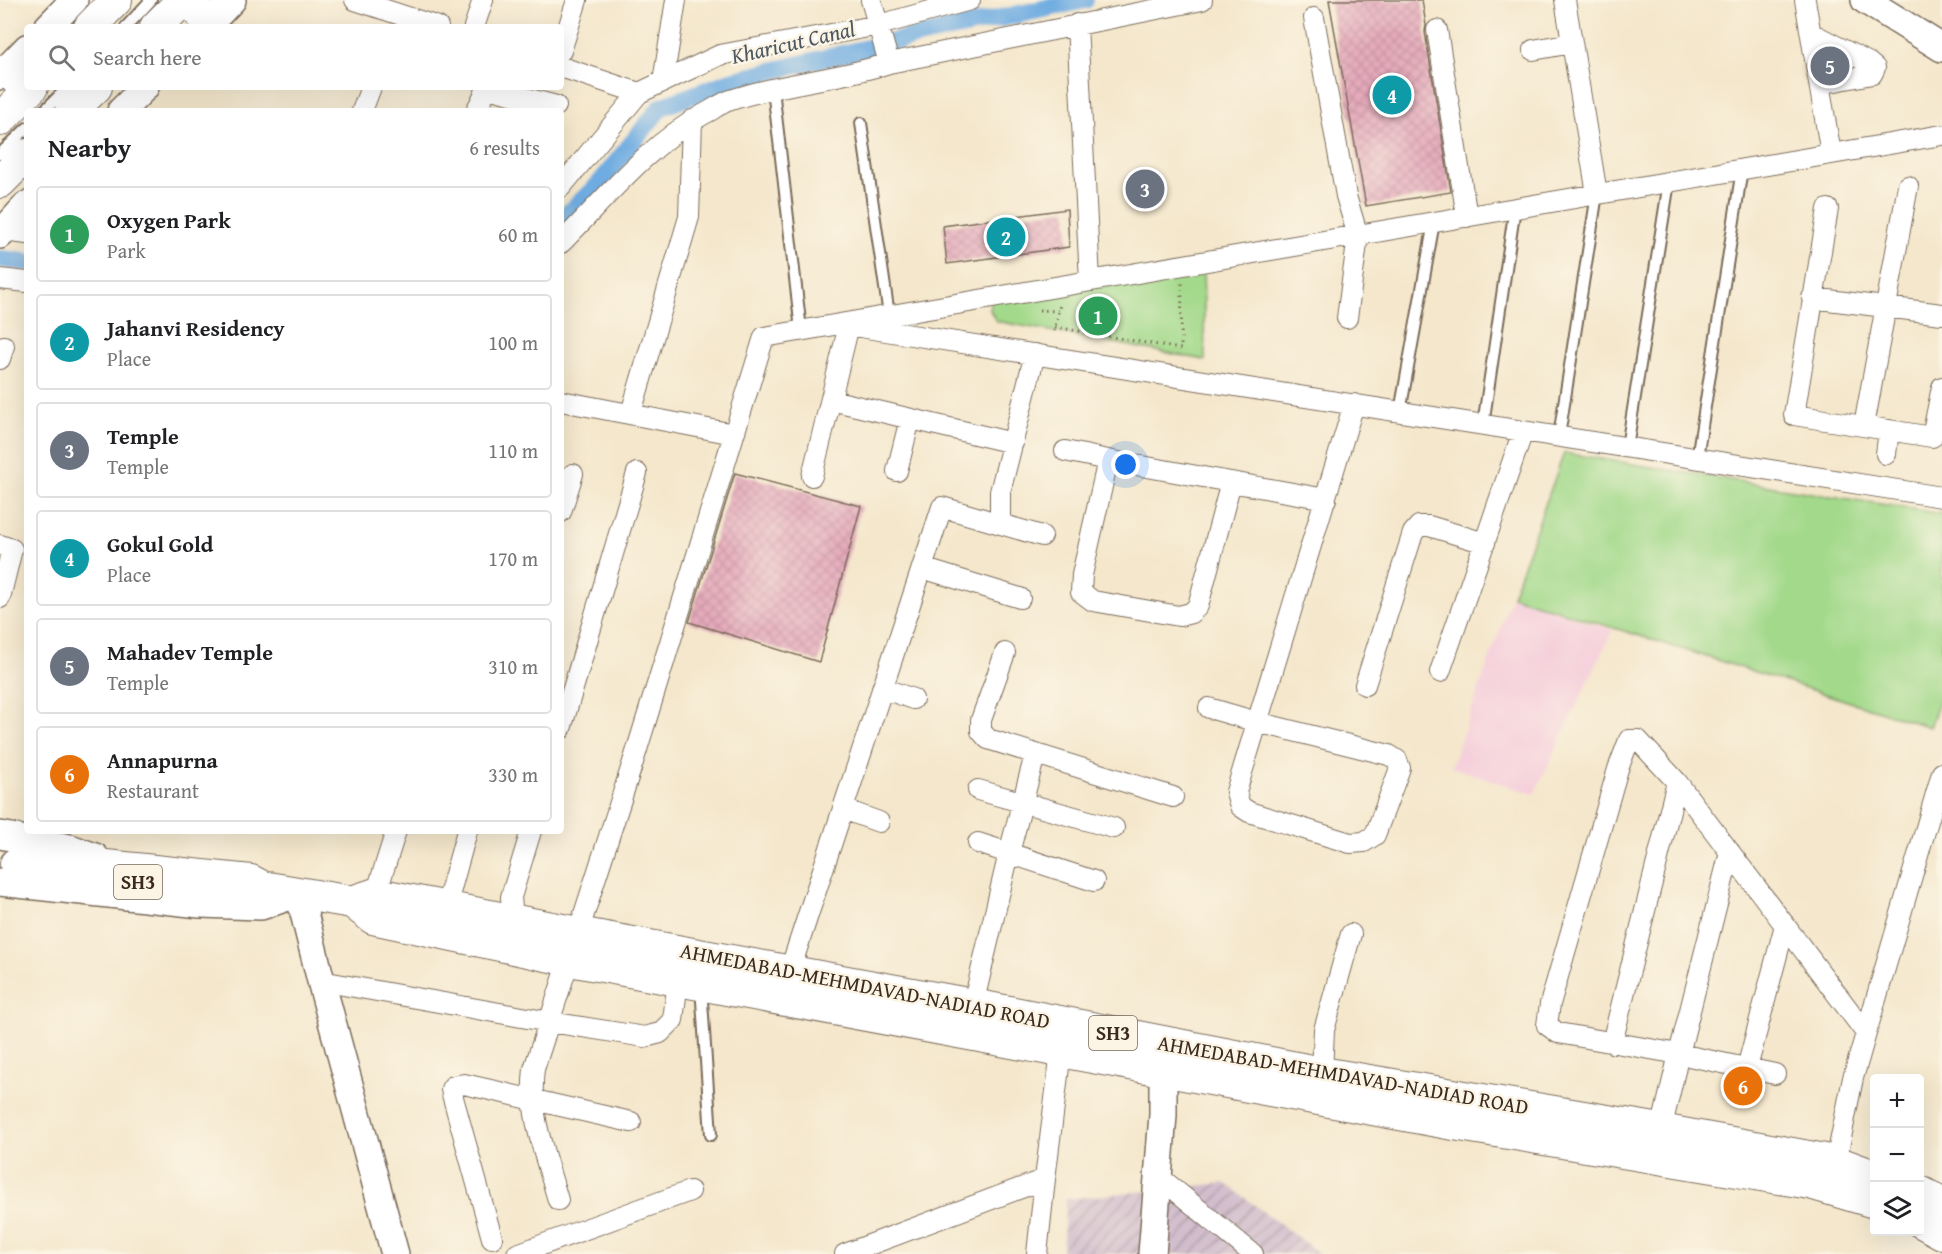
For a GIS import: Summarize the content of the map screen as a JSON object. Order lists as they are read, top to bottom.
{
  "streets": {
    "main road": ["SH3", "AHMEDABAD-MEHMDAVAD-NADIAD ROAD"]
  },
  "crossings": [
    ["SH3", "AHMEDABAD-MEHMDAVAD-NADIAD ROAD"]
  ],
  "water": ["Kharicut Canal"],
  "page": {
    "search": "Search here",
    "pins": [
      "5",
      "4",
      "3",
      "2",
      "1",
      "6"
    ],
    "heading": ["Nearby", "6 results"],
    "list": [
      {
        "mark": "1",
        "name": "Oxygen Park",
        "note": "Park",
        "value": "60 m"
      },
      {
        "mark": "2",
        "name": "Jahanvi Residency",
        "note": "Place",
        "value": "100 m"
      },
      {
        "mark": "3",
        "name": "Temple",
        "note": "Temple",
        "value": "110 m"
      },
      {
        "mark": "4",
        "name": "Gokul Gold",
        "note": "Place",
        "value": "170 m"
      },
      {
        "mark": "5",
        "name": "Mahadev Temple",
        "note": "Temple",
        "value": "310 m"
      },
      {
        "mark": "6",
        "name": "Annapurna",
        "note": "Restaurant",
        "value": "330 m"
      }
    ],
    "map_buttons": ["+", "−"]
  }
}
